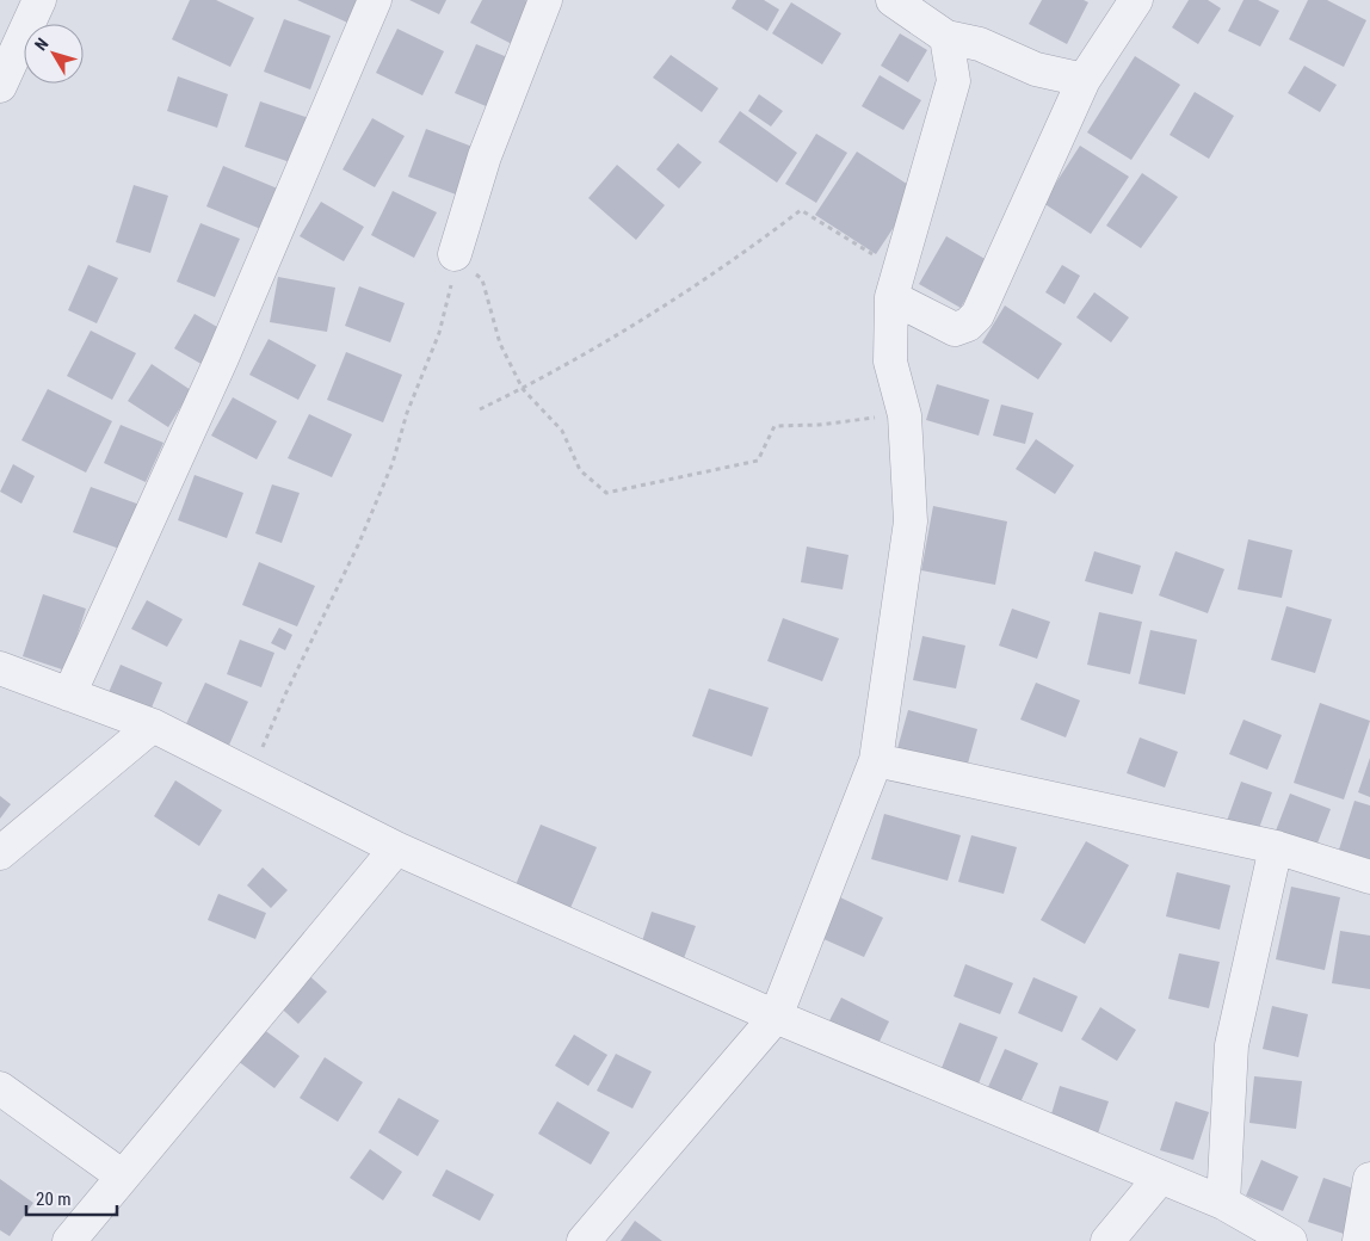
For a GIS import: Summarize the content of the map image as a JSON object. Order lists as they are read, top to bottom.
{
  "scale_bar": "20 m",
  "north": "top left"
}
